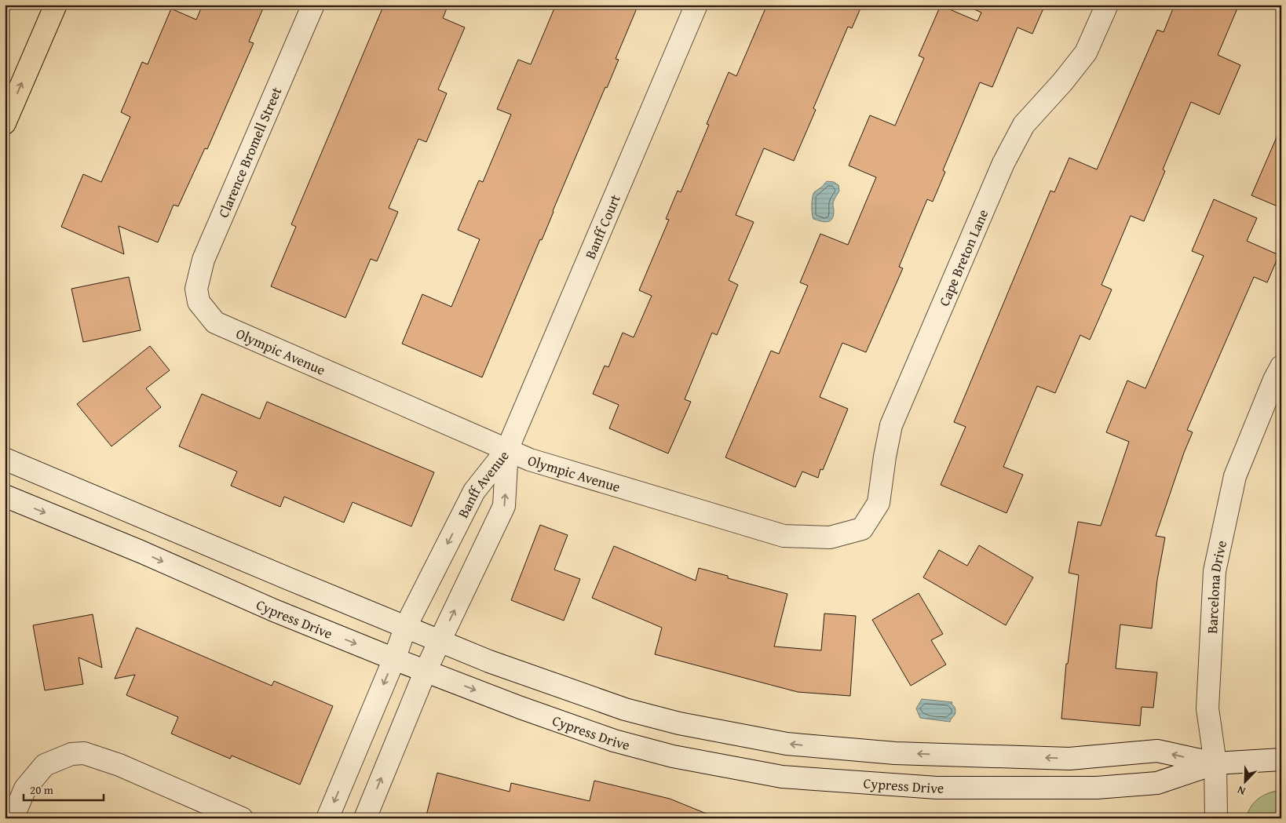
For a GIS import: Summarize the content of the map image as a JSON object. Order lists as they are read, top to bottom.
{
  "streets": {
    "street": [
      "Clarence Bromell Street",
      "Banff Court",
      "Cape Breton Lane",
      "Olympic Avenue",
      "Banff Avenue",
      "Barcelona Drive",
      "Cypress Drive"
    ]
  },
  "crossings": [
    ["Clarence Bromell Street", "Olympic Avenue"],
    ["Banff Court", "Olympic Avenue"],
    ["Banff Court", "Banff Avenue"],
    ["Cape Breton Lane", "Olympic Avenue"],
    ["Olympic Avenue", "Banff Avenue"],
    ["Banff Avenue", "Cypress Drive"],
    ["Barcelona Drive", "Cypress Drive"]
  ],
  "scale_bar": "20 m",
  "north": "bottom left"
}
